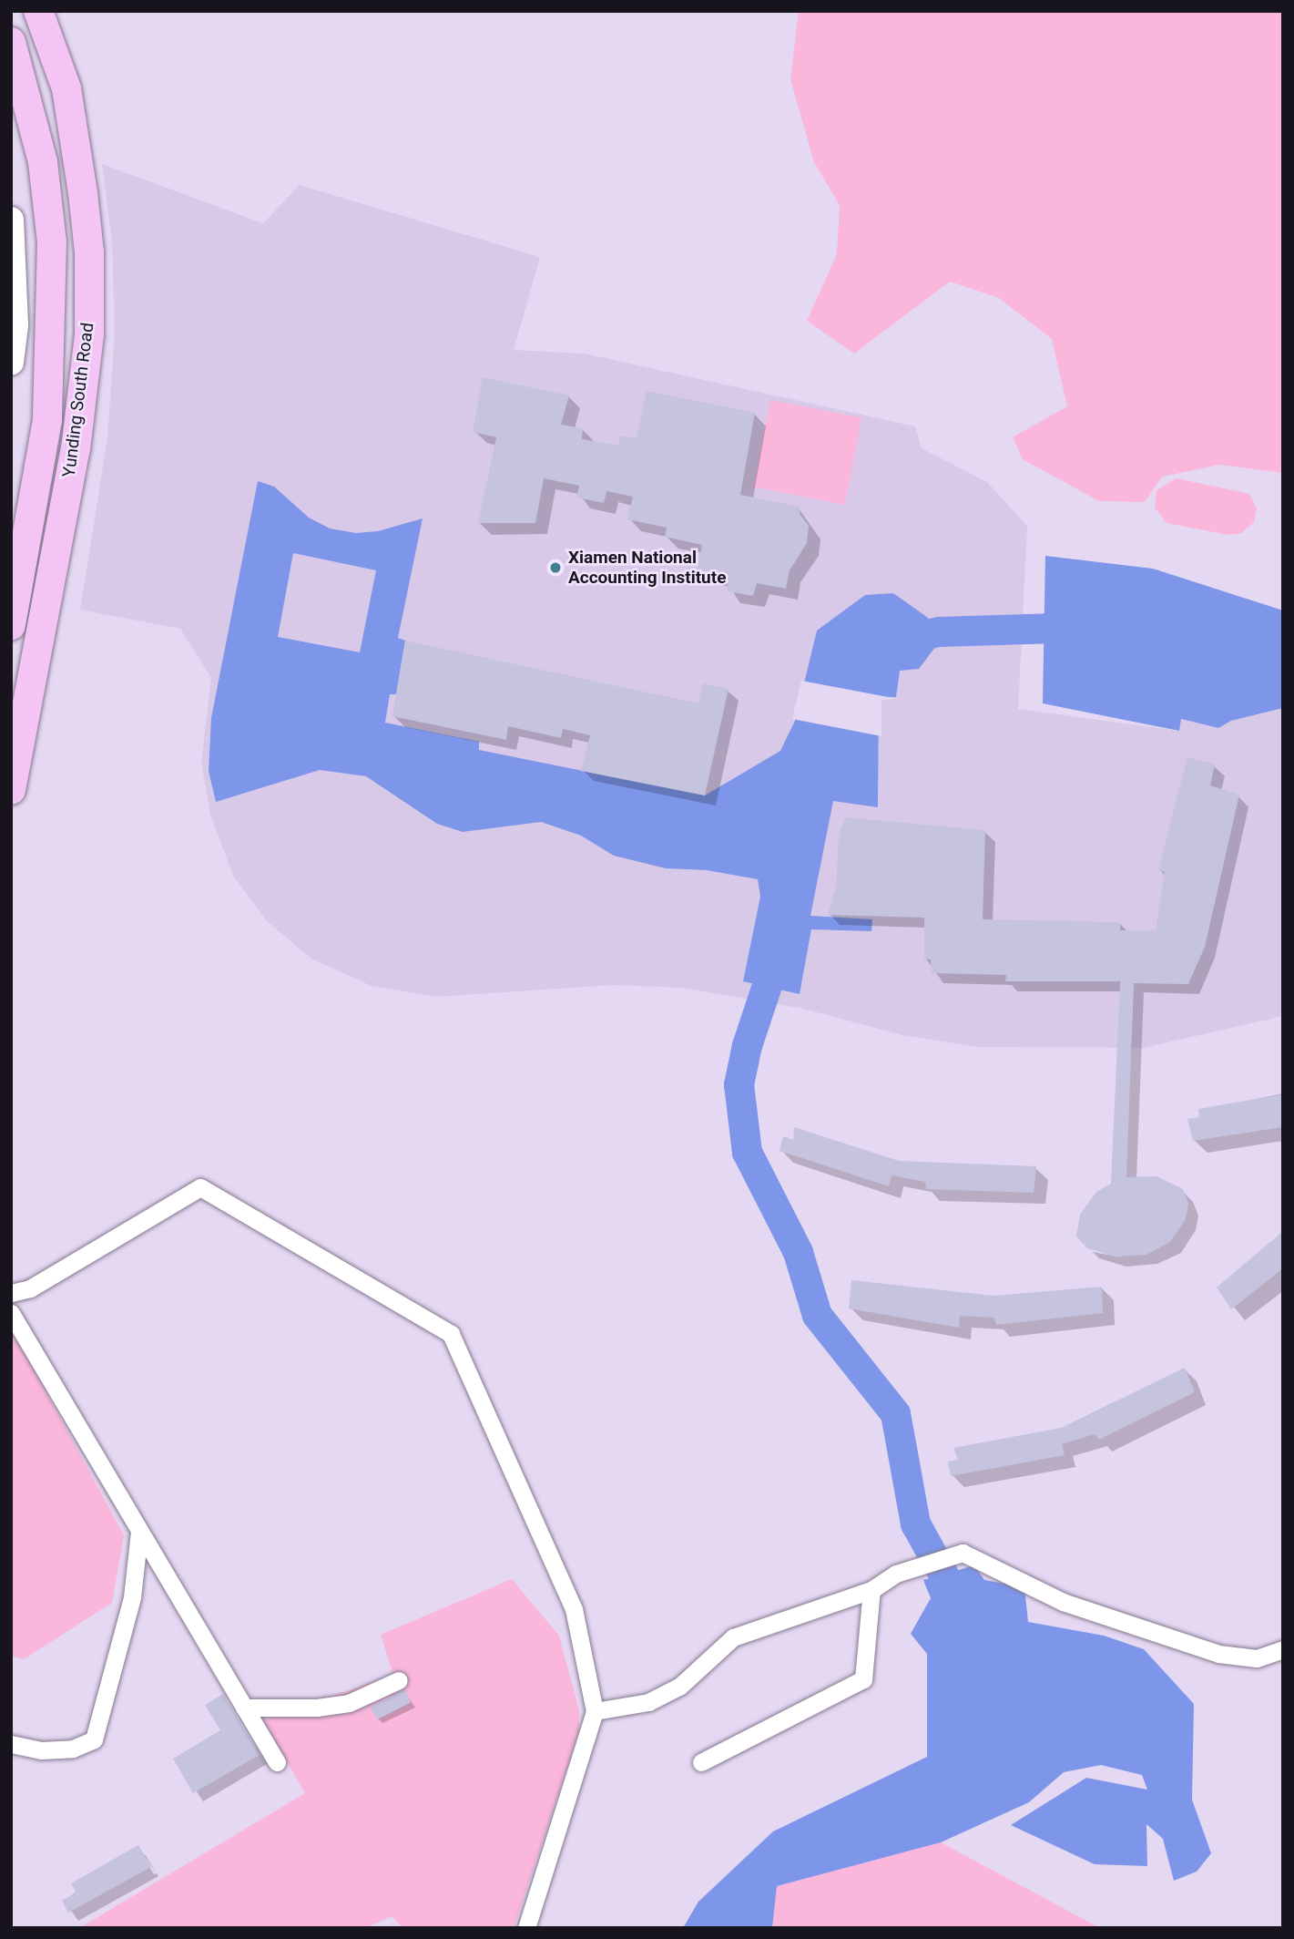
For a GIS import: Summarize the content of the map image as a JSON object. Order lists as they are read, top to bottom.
{
  "streets": {
    "main road": ["Yunding South Road"]
  },
  "places": ["Xiamen National Accounting Institute"]
}
